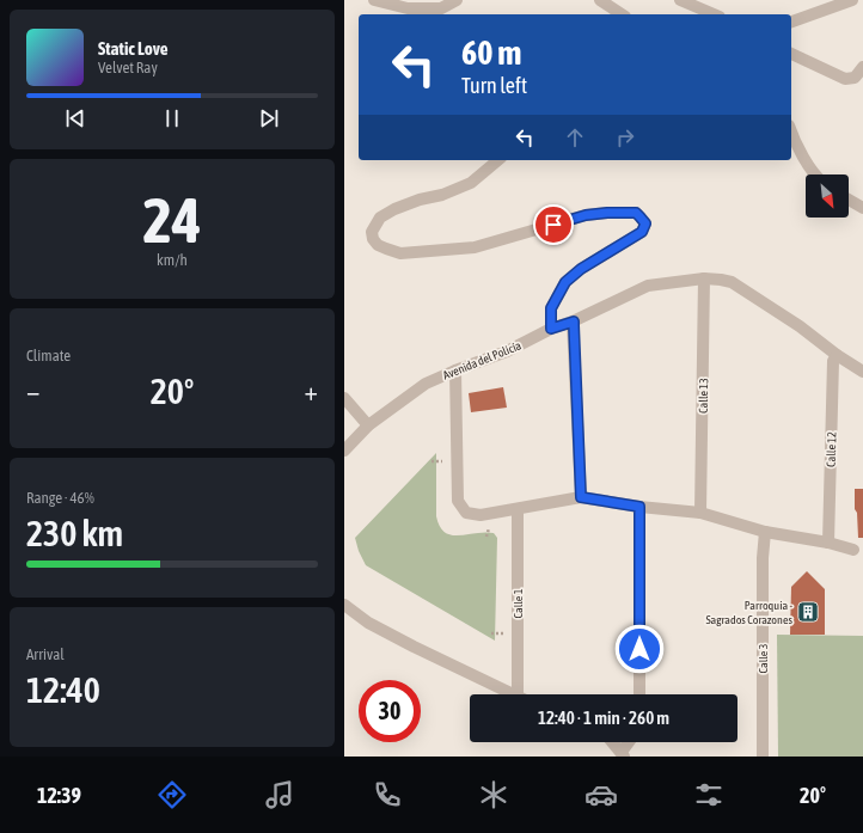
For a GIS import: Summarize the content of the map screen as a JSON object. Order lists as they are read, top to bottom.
{
  "streets": {
    "street": [
      "Avenida del Policía",
      "Calle 13",
      "Calle 12",
      "Calle 1",
      "Calle 3"
    ]
  },
  "crossings": [
    ["Avenida del Policía", "Calle 13"],
    ["Avenida del Policía", "Calle 12"]
  ],
  "places": {
    "building": ["Parroquia - Sagrados Corazones"]
  },
  "north": "bottom right",
  "page": {
    "turn": ["60 m", "Turn left"],
    "song": ["Static Love", "Velvet Ray"],
    "tile": [
      ["24", "km/h"],
      "Climate",
      ["Range · 46%", "230 km"],
      ["Arrival", "12:40"]
    ],
    "heat": ["−", "20°", "+"],
    "limit": "30",
    "trip": "12:40 · 1 min · 260 m",
    "tabs": ["12:39", "20°"]
  }
}
